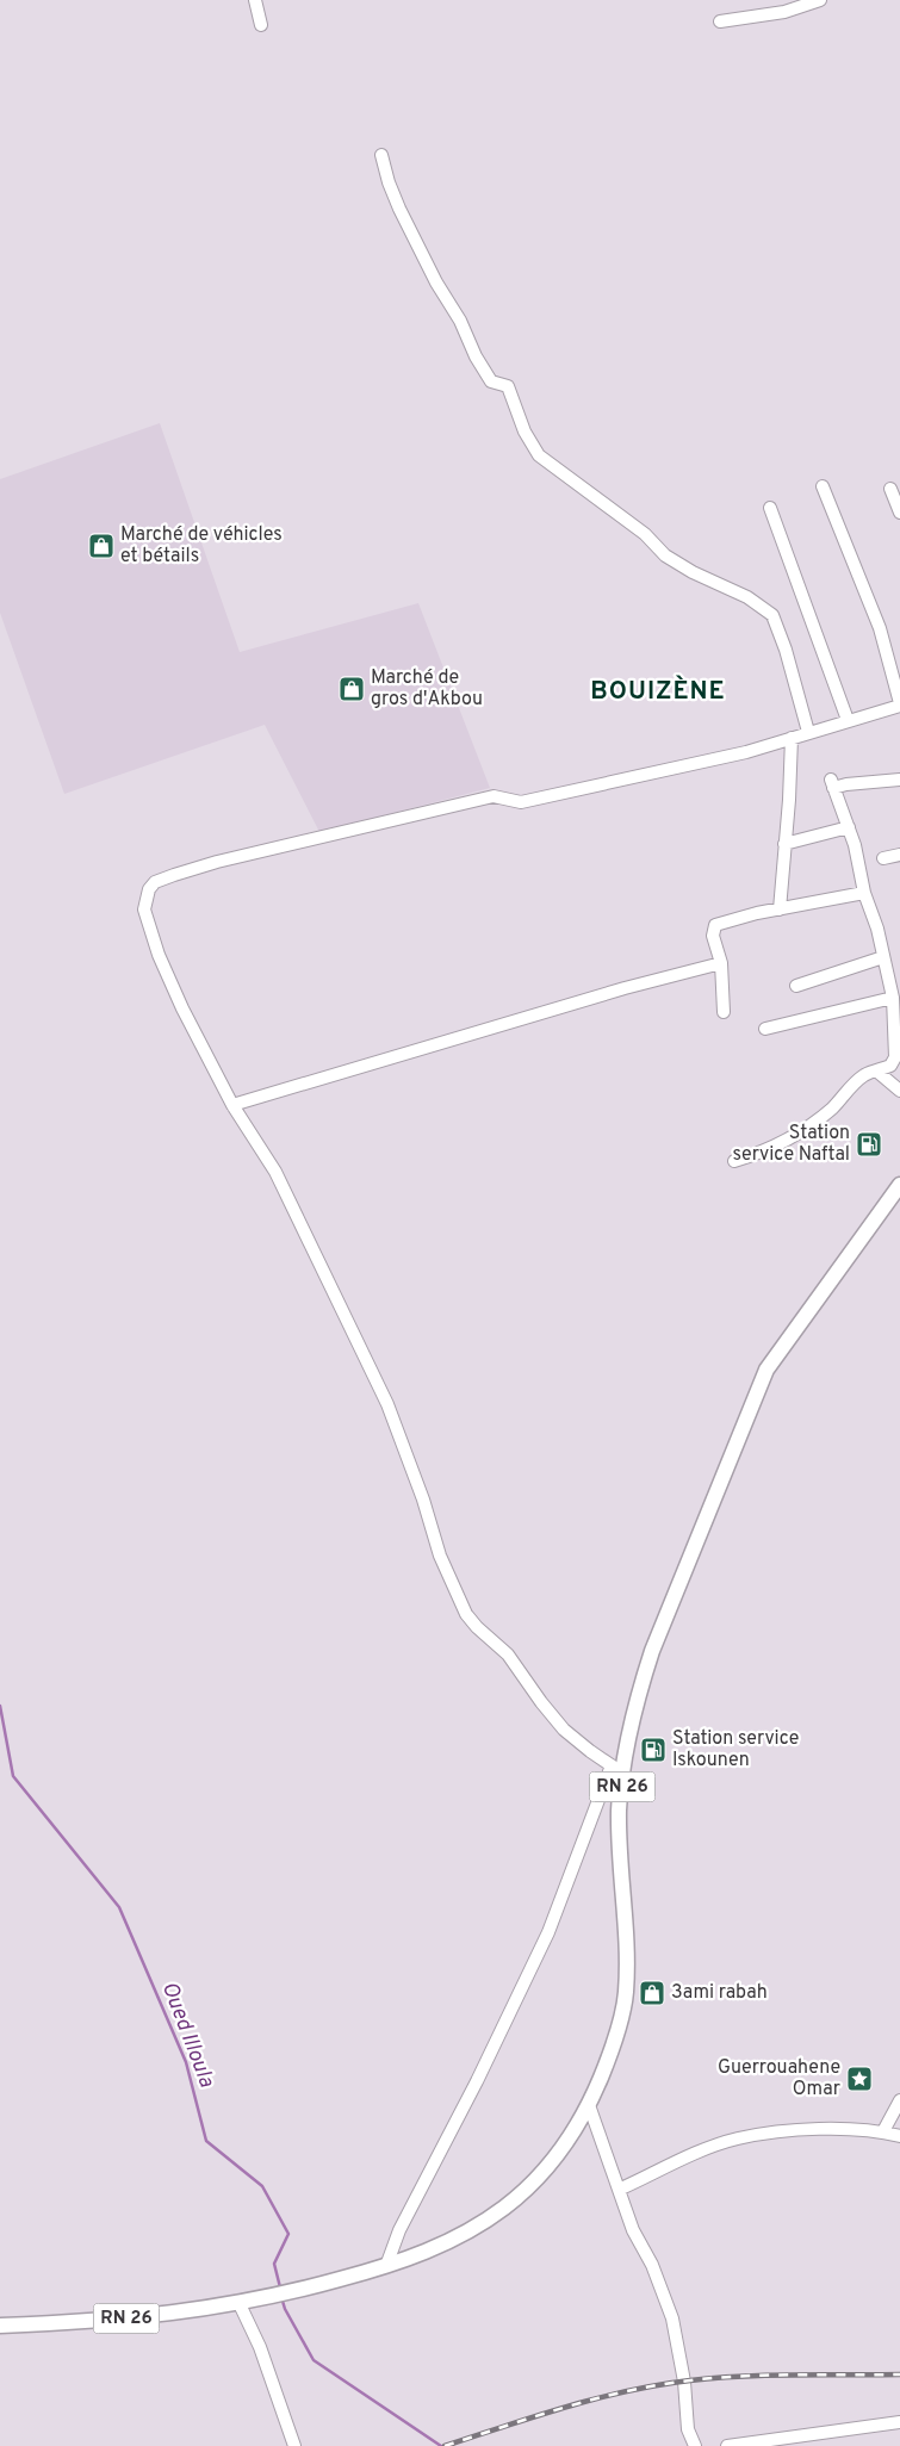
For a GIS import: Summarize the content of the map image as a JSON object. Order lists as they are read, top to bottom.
{
  "streets": {
    "main road": ["RN 26"]
  },
  "districts": ["BOUIZÈNE"],
  "water": ["Oued Illoula"],
  "places": {
    "shop": ["Marché de véhicles et bétails", "Marché de gros d'Akbou", "3ami rabah"],
    "fuel station": ["Station service Naftal", "Station service Iskounen"],
    "place": ["Guerrouahene Omar"]
  }
}
